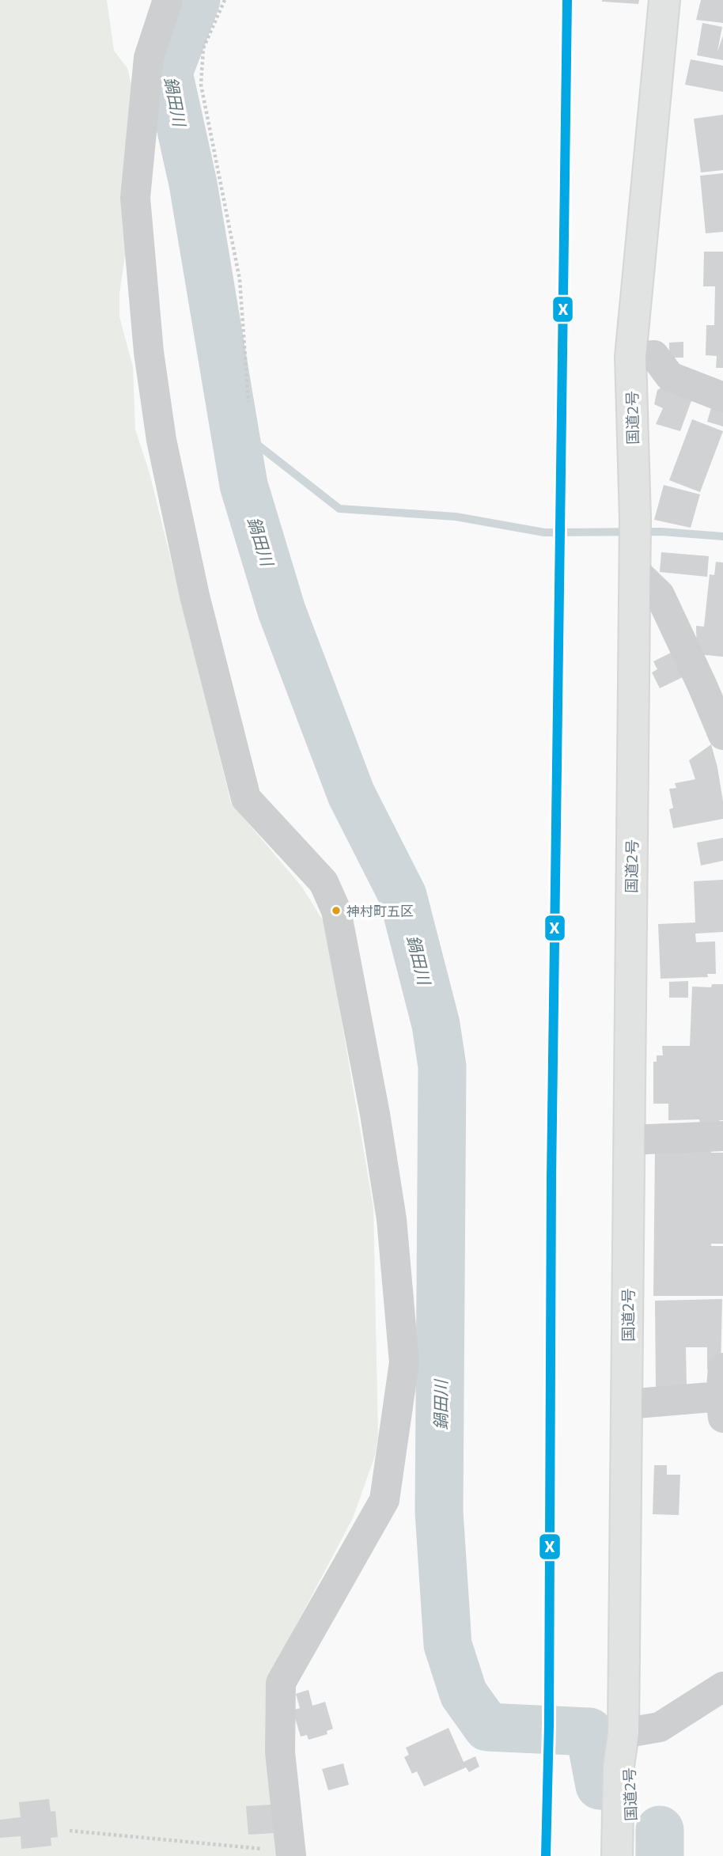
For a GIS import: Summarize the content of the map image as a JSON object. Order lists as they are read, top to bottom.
{
  "streets": {
    "highway": ["国道2号"]
  },
  "water": ["鍋田川"],
  "places": ["神村町五区"],
  "lines": ["transit line X"]
}
